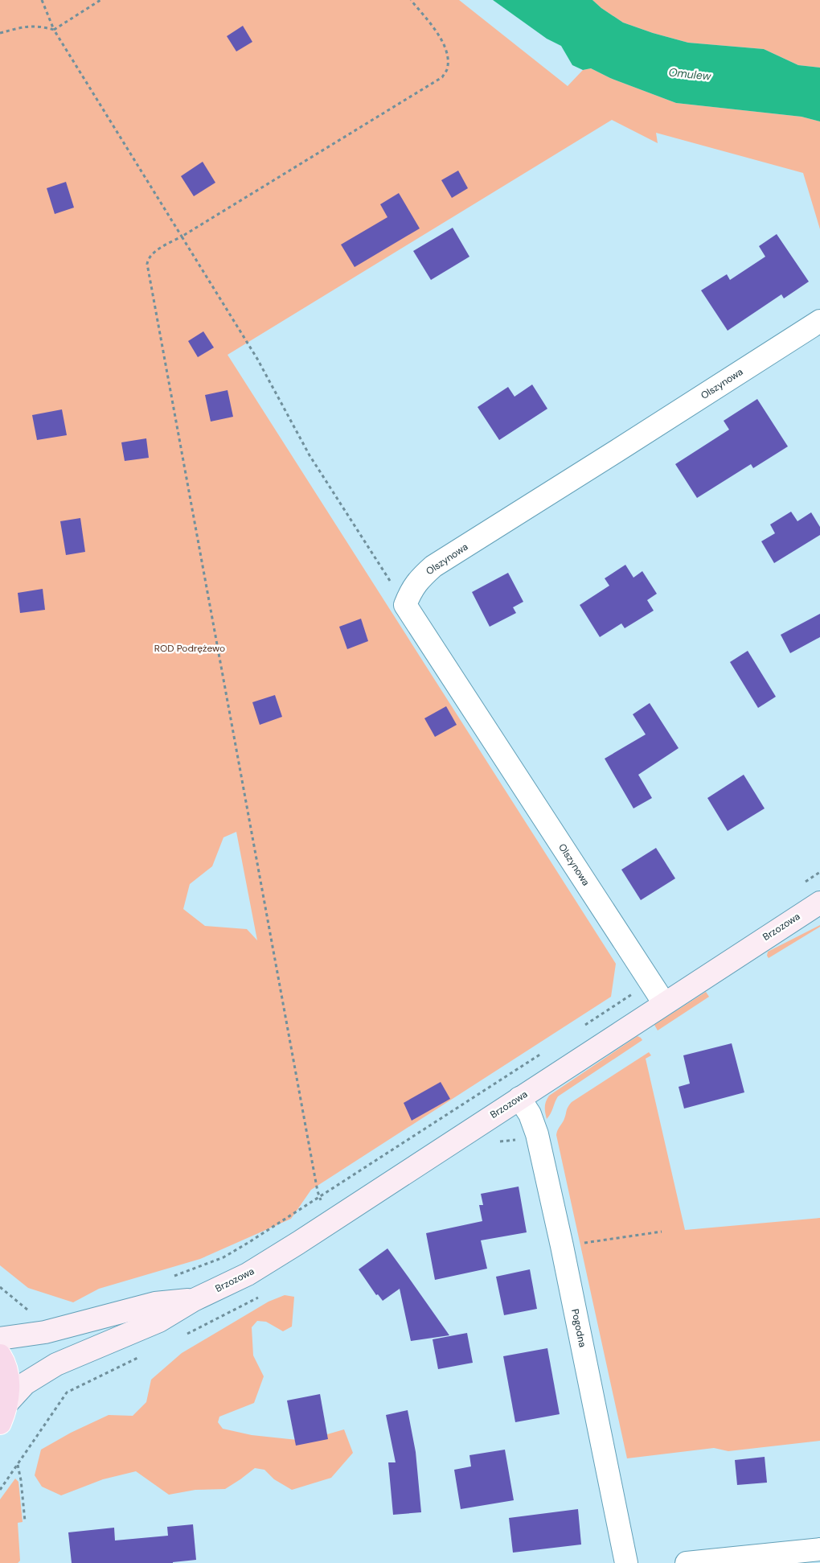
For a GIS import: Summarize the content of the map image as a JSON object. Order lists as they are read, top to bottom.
{
  "streets": {
    "main road": ["Brzozowa"],
    "street": ["Olszynowa", "Pogodna"]
  },
  "crossings": [
    ["Olszynowa", "Brzozowa"],
    ["Brzozowa", "Pogodna"]
  ],
  "water": ["Omulew"],
  "parks": ["ROD Podrężewo"]
}
